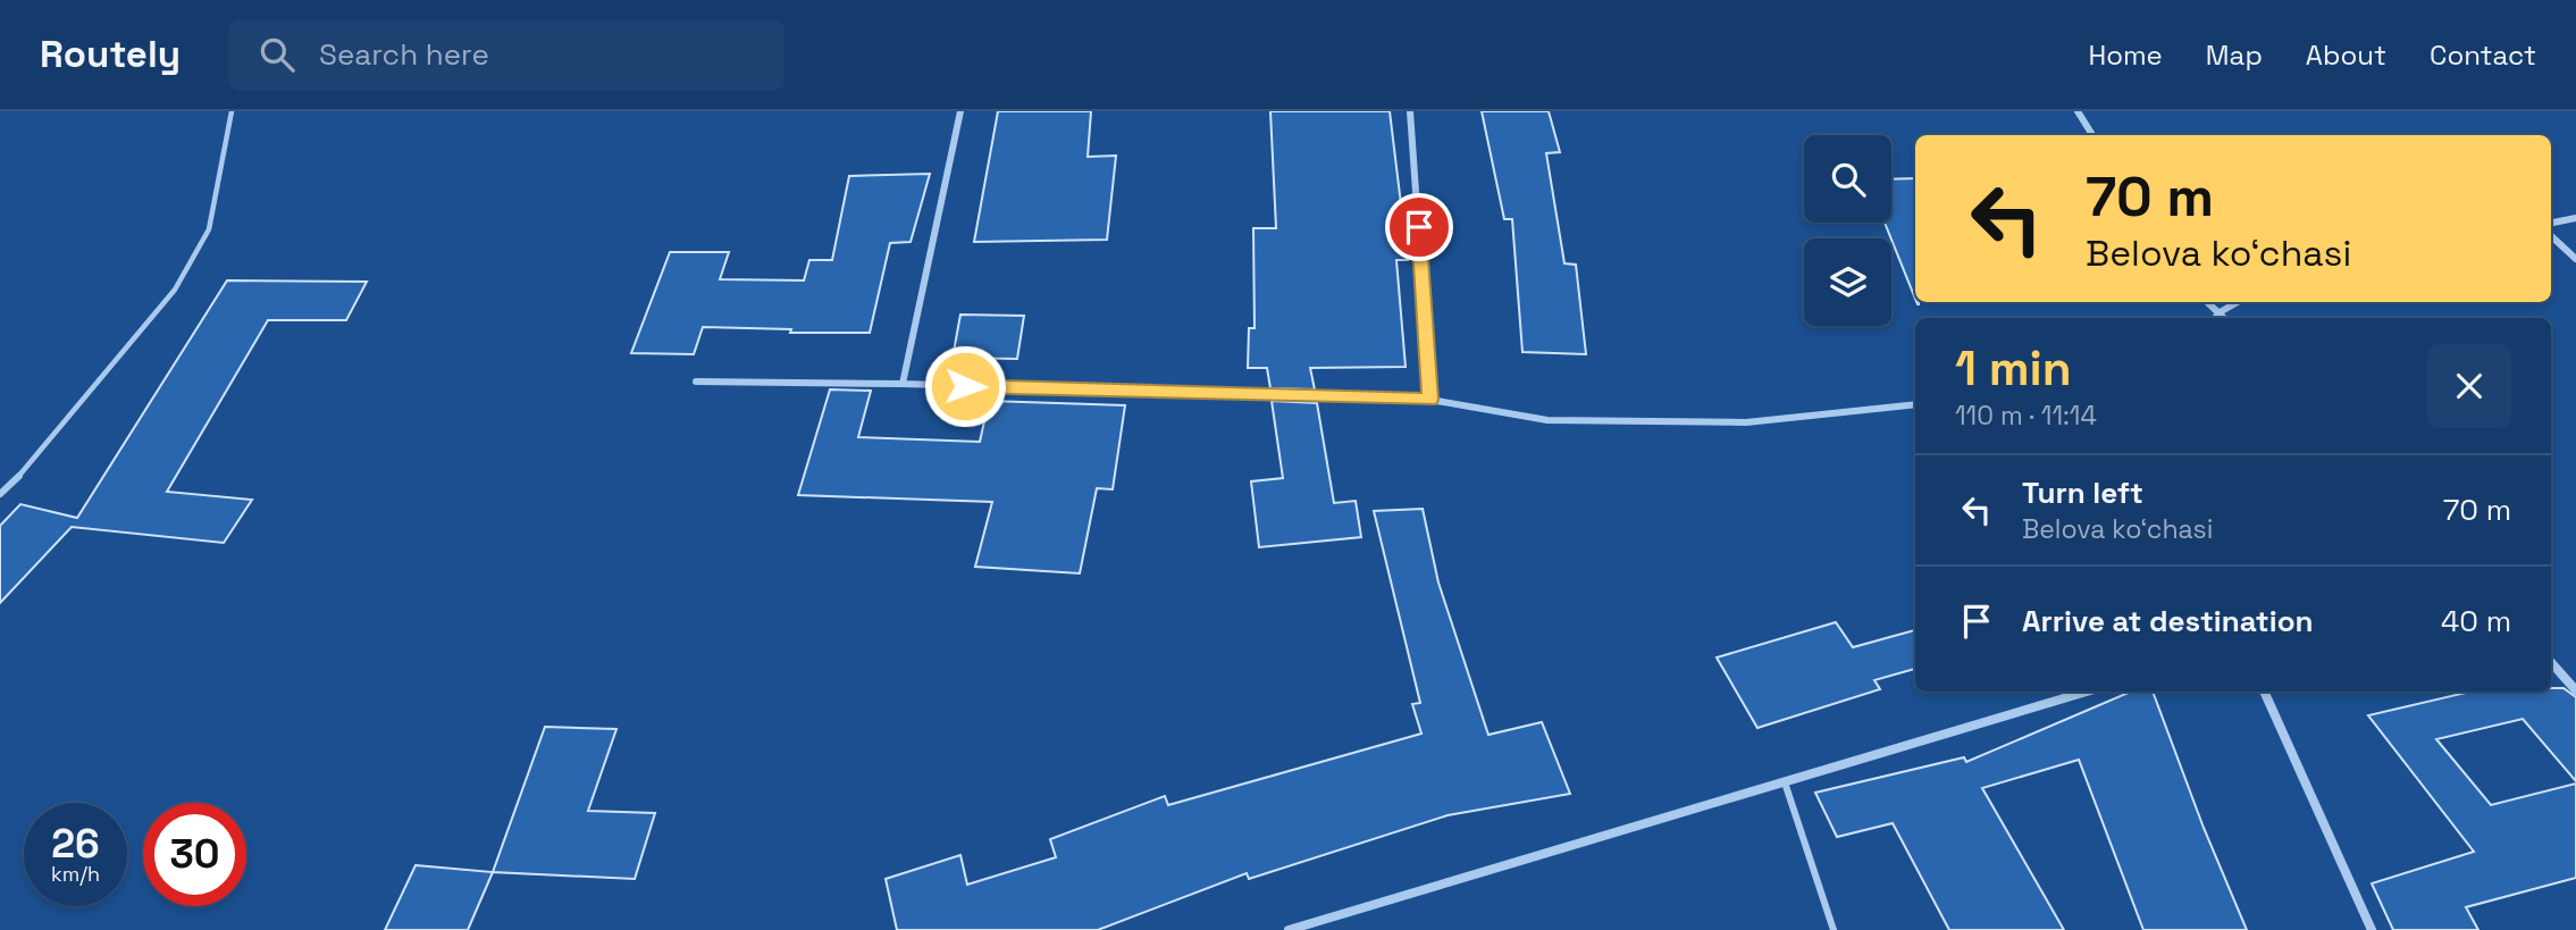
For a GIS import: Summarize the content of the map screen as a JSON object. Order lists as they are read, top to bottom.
{
  "page": {
    "header": "Routely",
    "search": "Search here",
    "nav": [
      "Home",
      "Map",
      "About",
      "Contact"
    ],
    "turn": ["70 m", "Belova koʻchasi"],
    "heading": ["1 min", "110 m · 11:14"],
    "list": [
      {
        "name": "Turn left",
        "note": "Belova koʻchasi",
        "value": "70 m"
      },
      {
        "name": "Arrive at destination",
        "value": "40 m"
      }
    ],
    "speed": "26 km/h",
    "limit": "30"
  }
}
